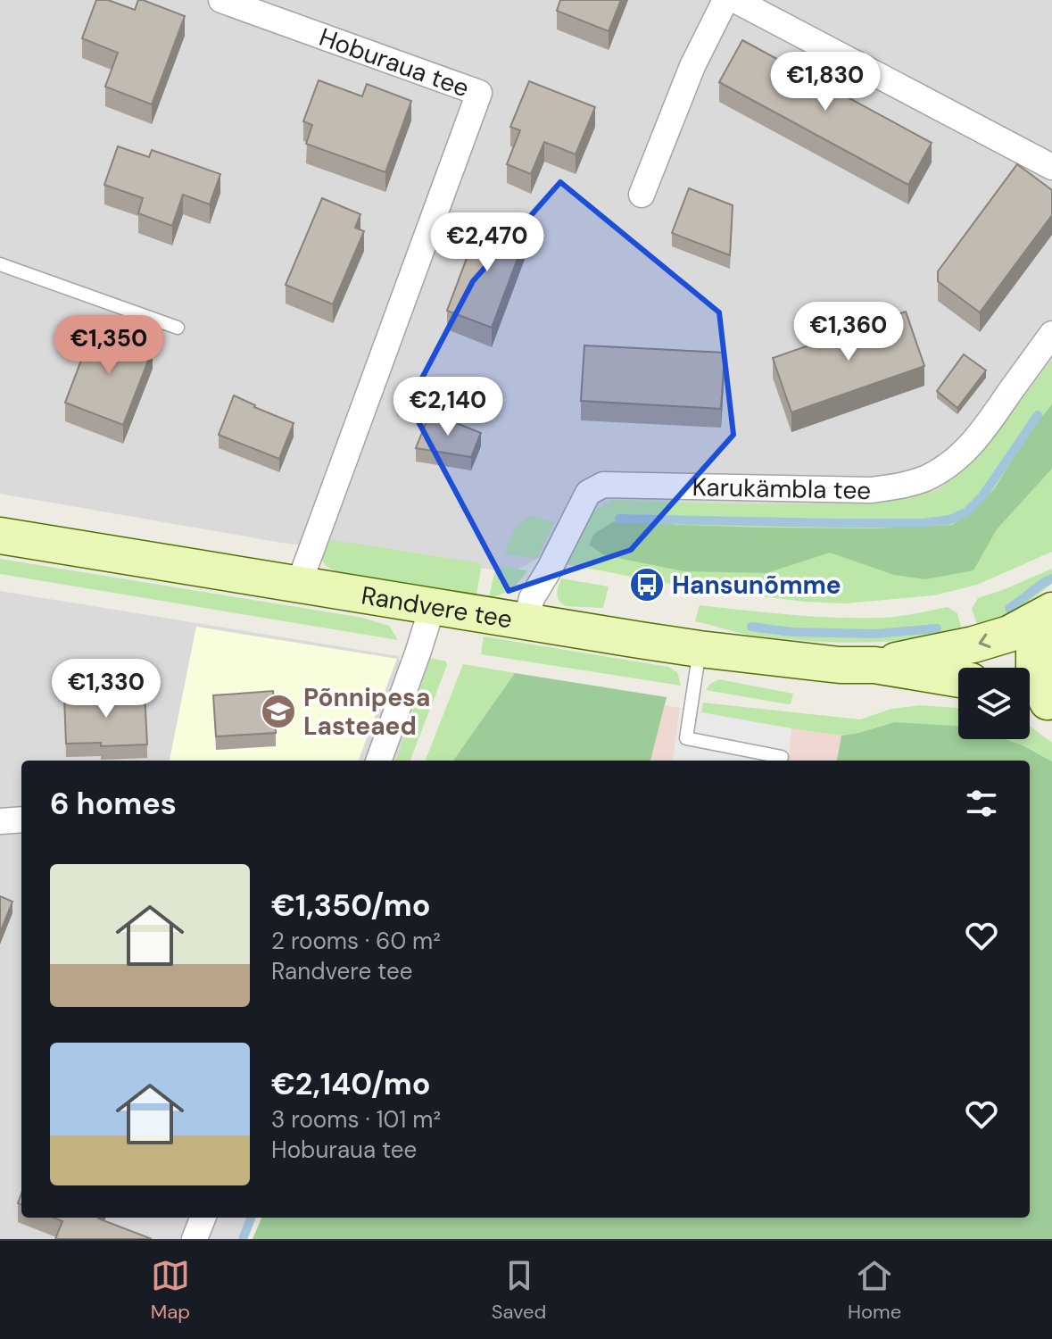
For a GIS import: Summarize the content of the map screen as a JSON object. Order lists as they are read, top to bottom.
{
  "streets": {
    "street": ["Hoburaua tee", "Karukämbla tee", "Randvere tee"]
  },
  "crossings": [
    ["Hoburaua tee", "Randvere tee"],
    ["Karukämbla tee", "Randvere tee"]
  ],
  "places": {
    "bus stop": ["Hansunõmme"],
    "school or university": ["Põnnipesa Lasteaed"]
  },
  "page": {
    "price": [
      "€1,830",
      "€2,470",
      "€1,360",
      "€1,350",
      "€2,140",
      "€1,330"
    ],
    "heading": "6 homes",
    "list": [
      {
        "name": "€1,350/mo",
        "note": "2 rooms · 60 m² · Randvere tee"
      },
      {
        "name": "€2,140/mo",
        "note": "3 rooms · 101 m² · Hoburaua tee"
      }
    ],
    "tabs": ["Map", "Saved", "Home"]
  }
}
